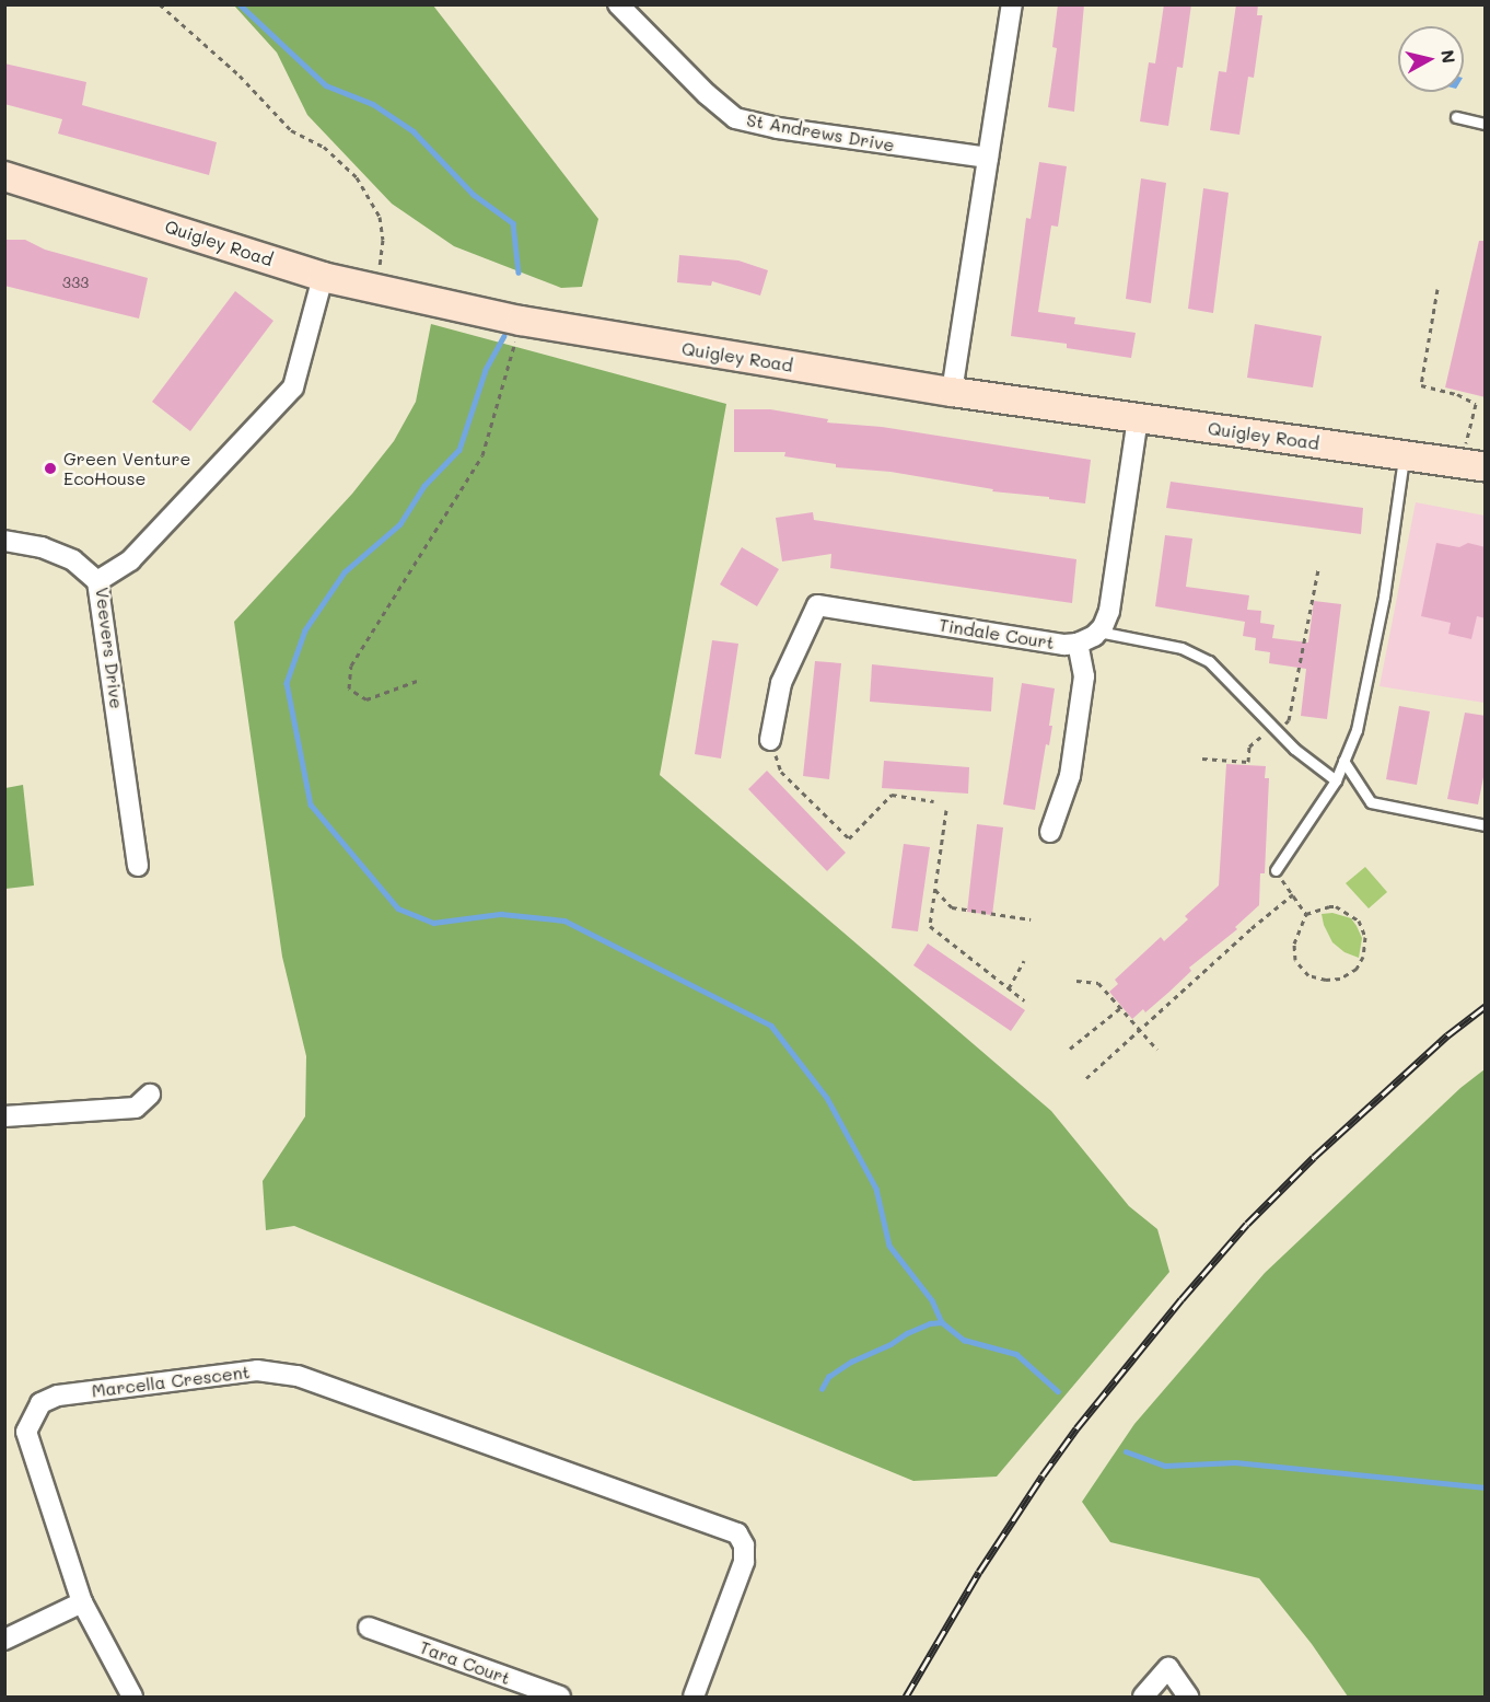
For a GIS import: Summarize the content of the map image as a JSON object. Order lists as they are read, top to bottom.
{
  "streets": {
    "street": [
      "St Andrews Drive",
      "Quigley Road",
      "Tindale Court",
      "Veevers Drive",
      "Marcella Crescent",
      "Tara Court"
    ]
  },
  "crossings": [
    ["Quigley Road", "Veevers Drive"]
  ],
  "places": ["Green Venture EcoHouse"],
  "house_numbers": ["333"],
  "north": "right"
}
